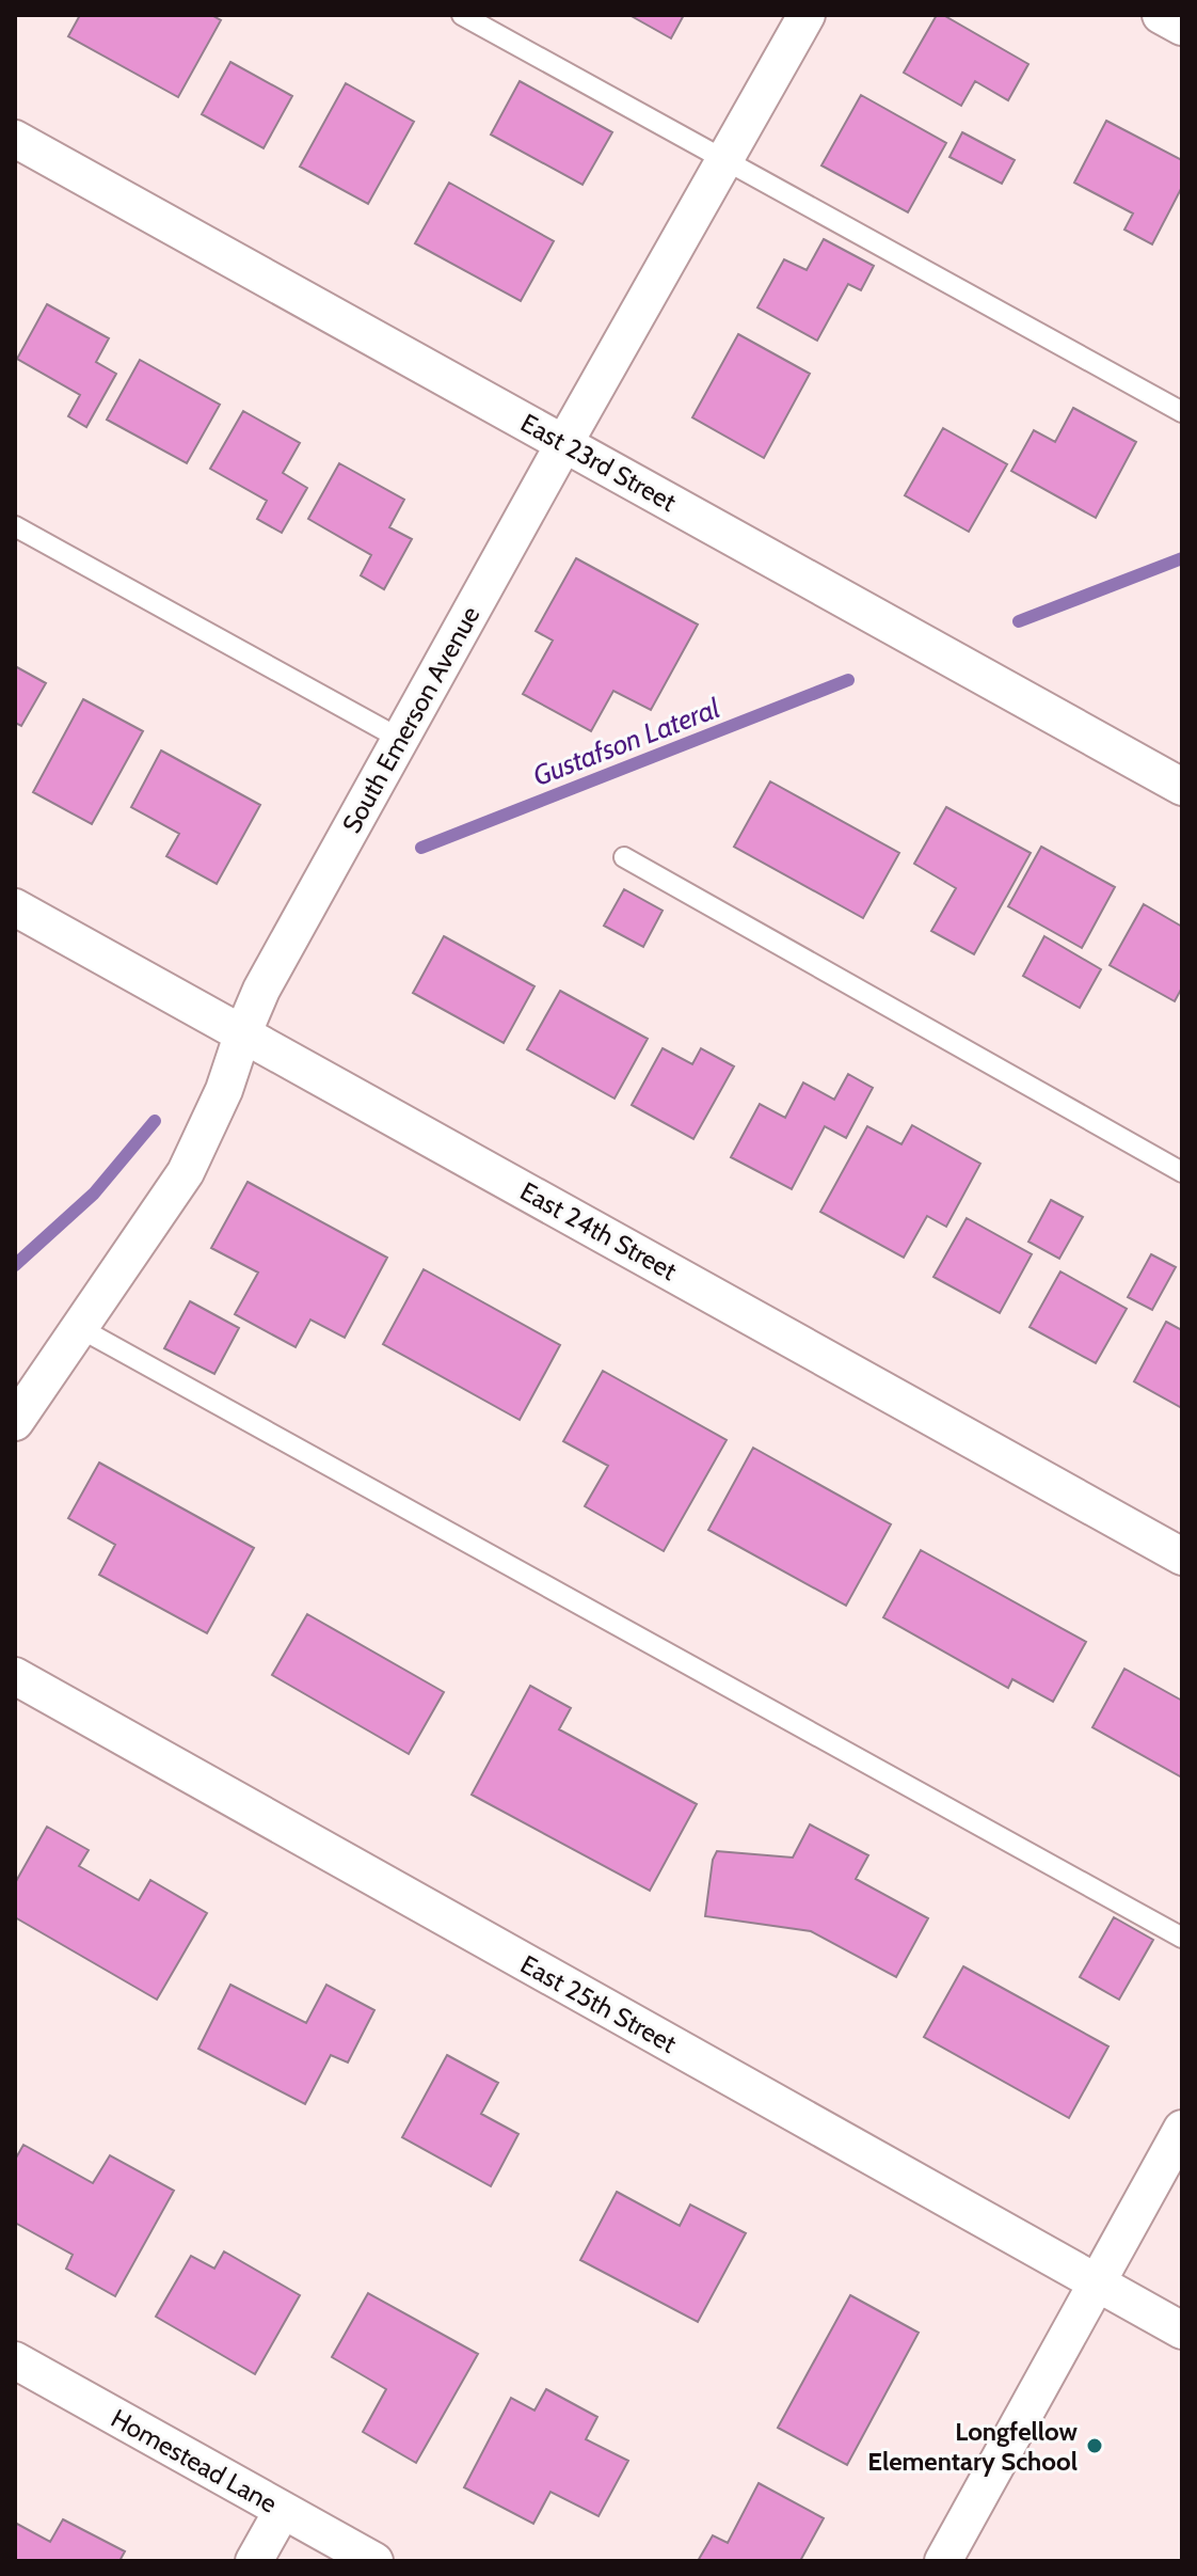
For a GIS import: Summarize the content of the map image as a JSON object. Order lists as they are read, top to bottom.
{
  "streets": {
    "street": [
      "East 23rd Street",
      "South Emerson Avenue",
      "East 24th Street",
      "East 25th Street",
      "Homestead Lane"
    ]
  },
  "crossings": [
    ["East 23rd Street", "South Emerson Avenue"],
    ["South Emerson Avenue", "East 24th Street"]
  ],
  "water": ["Gustafson Lateral"],
  "places": ["Longfellow Elementary School"]
}
